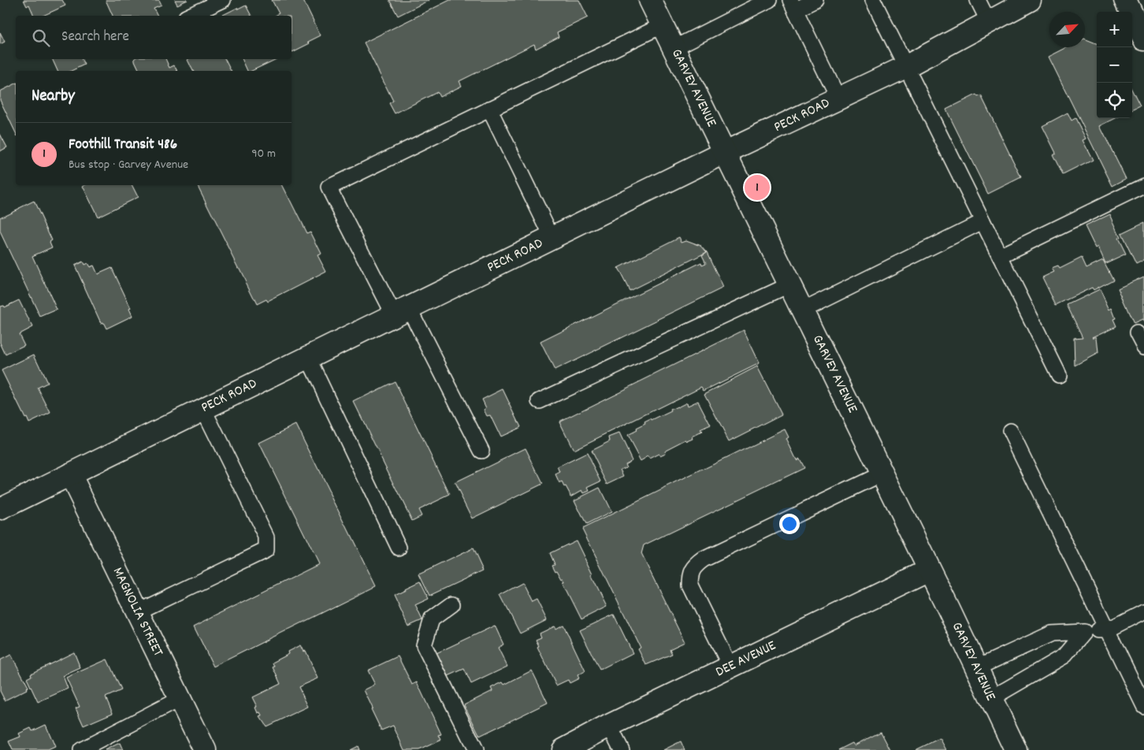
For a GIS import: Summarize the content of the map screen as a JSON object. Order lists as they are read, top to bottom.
{
  "streets": {
    "main road": [
      "GARVEY AVENUE",
      "PECK ROAD",
      "MAGNOLIA STREET",
      "DEE AVENUE"
    ]
  },
  "crossings": [
    ["GARVEY AVENUE", "PECK ROAD"],
    ["GARVEY AVENUE", "DEE AVENUE"],
    ["PECK ROAD", "MAGNOLIA STREET"]
  ],
  "north": "top right",
  "page": {
    "map_buttons": ["+", "−"],
    "search": "Search here",
    "heading": "Nearby",
    "list": [
      {
        "mark": "1",
        "name": "Foothill Transit 486",
        "note": "Bus stop · Garvey Avenue",
        "value": "90 m"
      }
    ],
    "pins": "1"
  }
}
